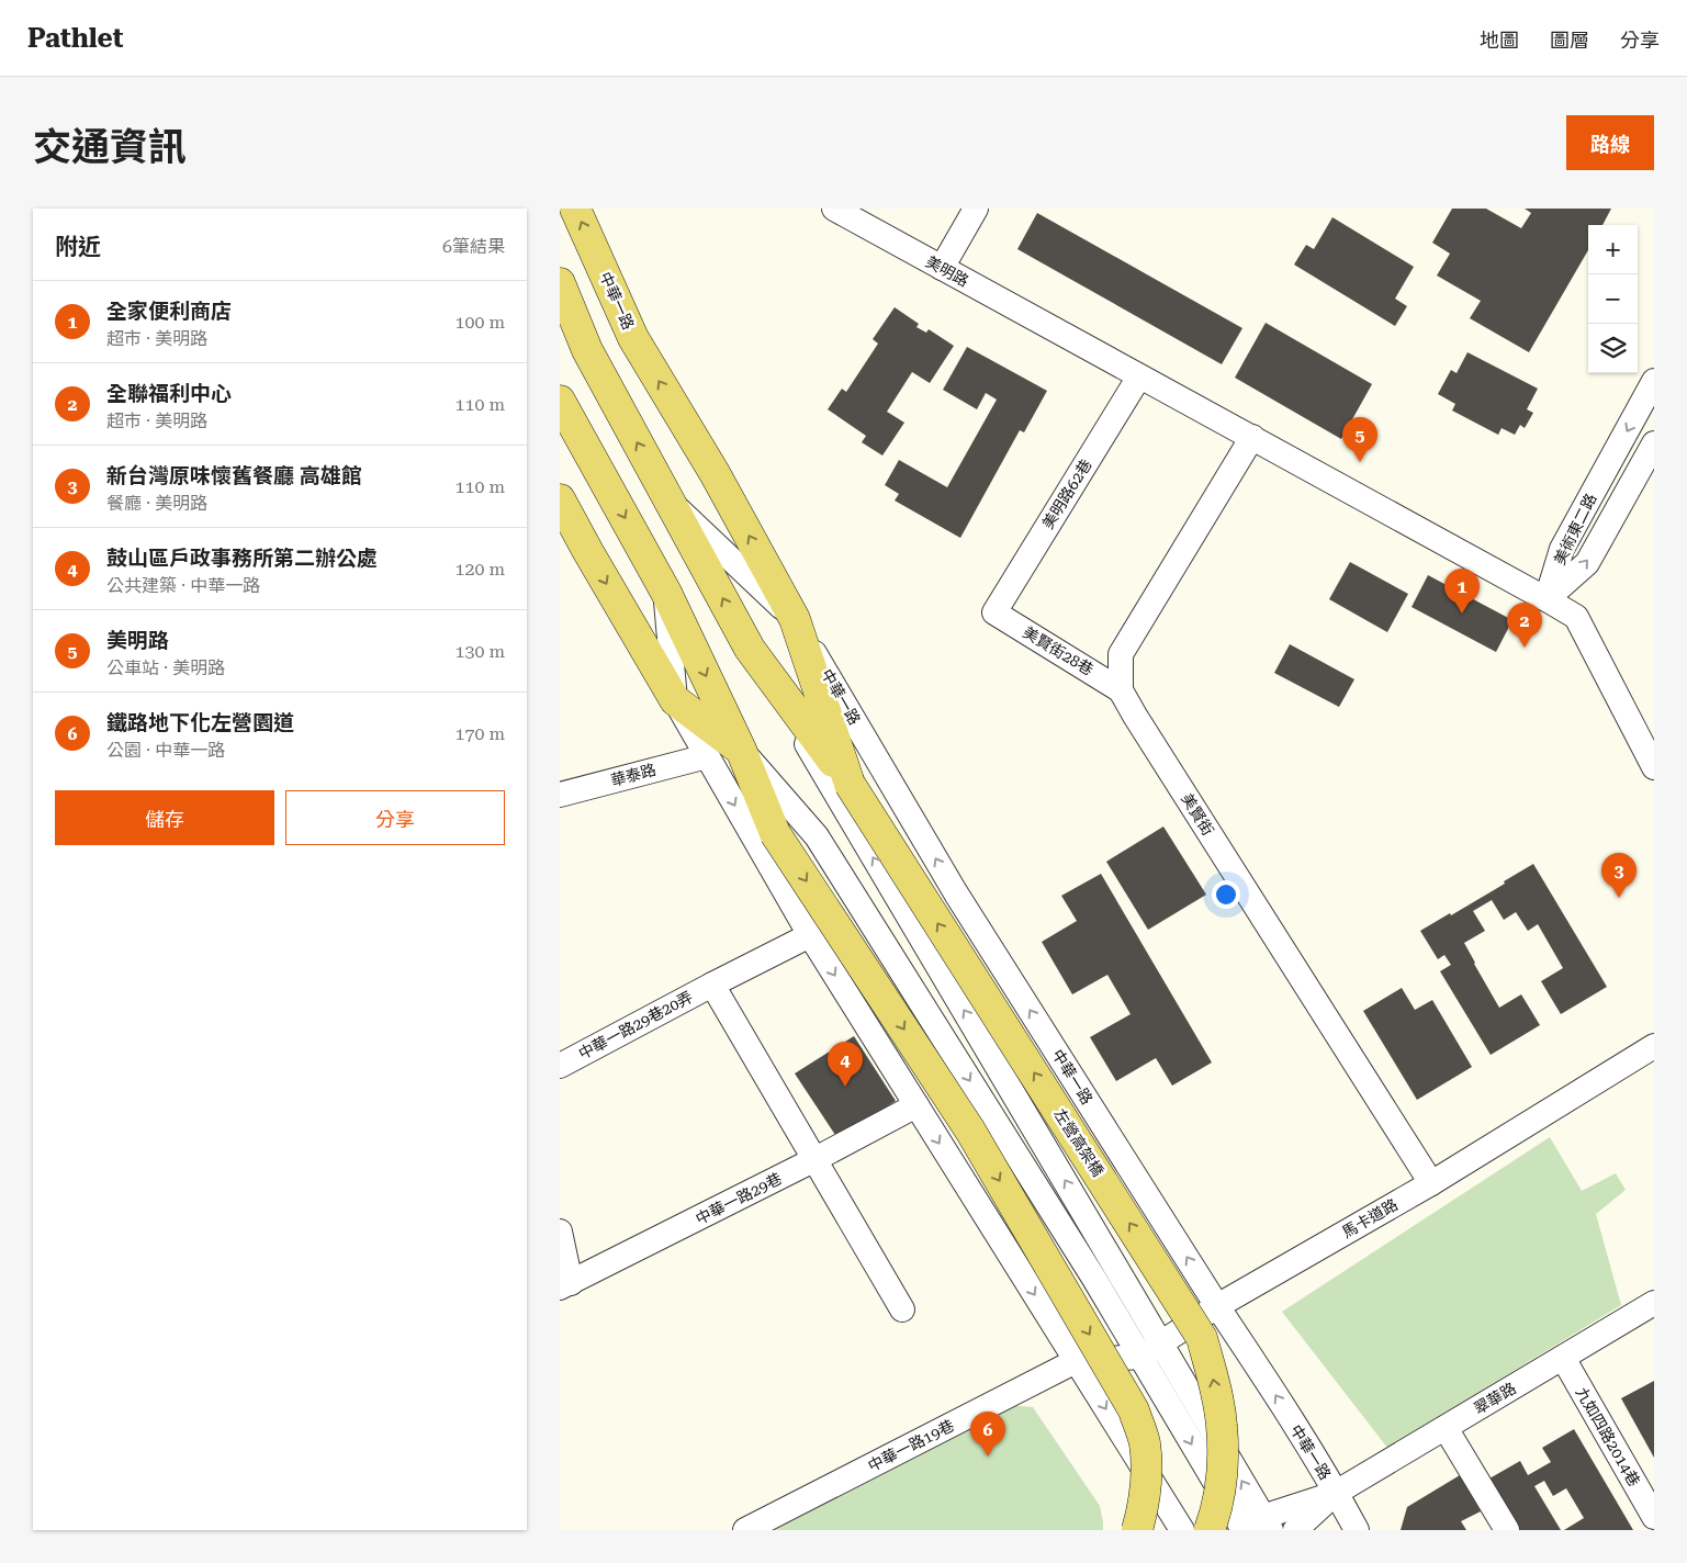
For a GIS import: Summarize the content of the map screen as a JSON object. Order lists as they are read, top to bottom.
{
  "streets": {
    "main road": ["中華一路", "左營高架橋"],
    "street": [
      "美明路",
      "美明路62巷",
      "美術東二路",
      "美賢街28巷",
      "華泰路",
      "美賢街",
      "中華一路29巷20弄",
      "中華一路29巷",
      "馬卡道路",
      "翠華路",
      "九如四路2014巷",
      "中華一路19巷"
    ]
  },
  "crossings": [
    ["美明路", "美明路62巷"],
    ["美明路", "美術東二路"],
    ["美明路", "美賢街"],
    ["中華一路", "華泰路"],
    ["中華一路", "中華一路29巷20弄"],
    ["中華一路", "左營高架橋"],
    ["中華一路", "中華一路29巷"],
    ["中華一路", "馬卡道路"],
    ["中華一路", "翠華路"],
    ["中華一路", "中華一路19巷"],
    ["美明路62巷", "美賢街28巷"],
    ["美賢街28巷", "美賢街"],
    ["美賢街", "馬卡道路"],
    ["馬卡道路", "中華一路19巷"],
    ["翠華路", "九如四路2014巷"]
  ],
  "one_way": ["左營高架橋"],
  "page": {
    "header": "Pathlet",
    "nav": ["地圖", "圖層", "分享"],
    "title": "交通資訊",
    "buttons": [
      "路線",
      ["儲存", "分享"]
    ],
    "heading": ["附近", "6筆結果"],
    "map_buttons": ["+", "−"],
    "list": [
      {
        "mark": "1",
        "name": "全家便利商店",
        "note": "超市 · 美明路",
        "value": "100 m"
      },
      {
        "mark": "2",
        "name": "全聯福利中心",
        "note": "超市 · 美明路",
        "value": "110 m"
      },
      {
        "mark": "3",
        "name": "新台灣原味懷舊餐廳 高雄館",
        "note": "餐廳 · 美明路",
        "value": "110 m"
      },
      {
        "mark": "4",
        "name": "鼓山區戶政事務所第二辦公處",
        "note": "公共建築 · 中華一路",
        "value": "120 m"
      },
      {
        "mark": "5",
        "name": "美明路",
        "note": "公車站 · 美明路",
        "value": "130 m"
      },
      {
        "mark": "6",
        "name": "鐵路地下化左營園道",
        "note": "公園 · 中華一路",
        "value": "170 m"
      }
    ],
    "pins": [
      "5",
      "1",
      "2",
      "3",
      "4",
      "6"
    ]
  }
}
